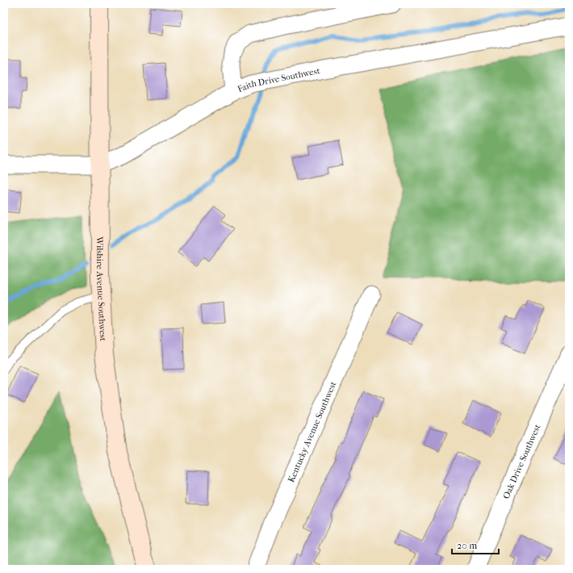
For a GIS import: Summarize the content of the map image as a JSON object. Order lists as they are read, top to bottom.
{
  "streets": {
    "street": [
      "Faith Drive Southwest",
      "Wilshire Avenue Southwest",
      "Kentucky Avenue Southwest",
      "Oak Drive Southwest"
    ]
  },
  "crossings": [
    ["Faith Drive Southwest", "Wilshire Avenue Southwest"]
  ],
  "scale_bar": "20 m"
}
